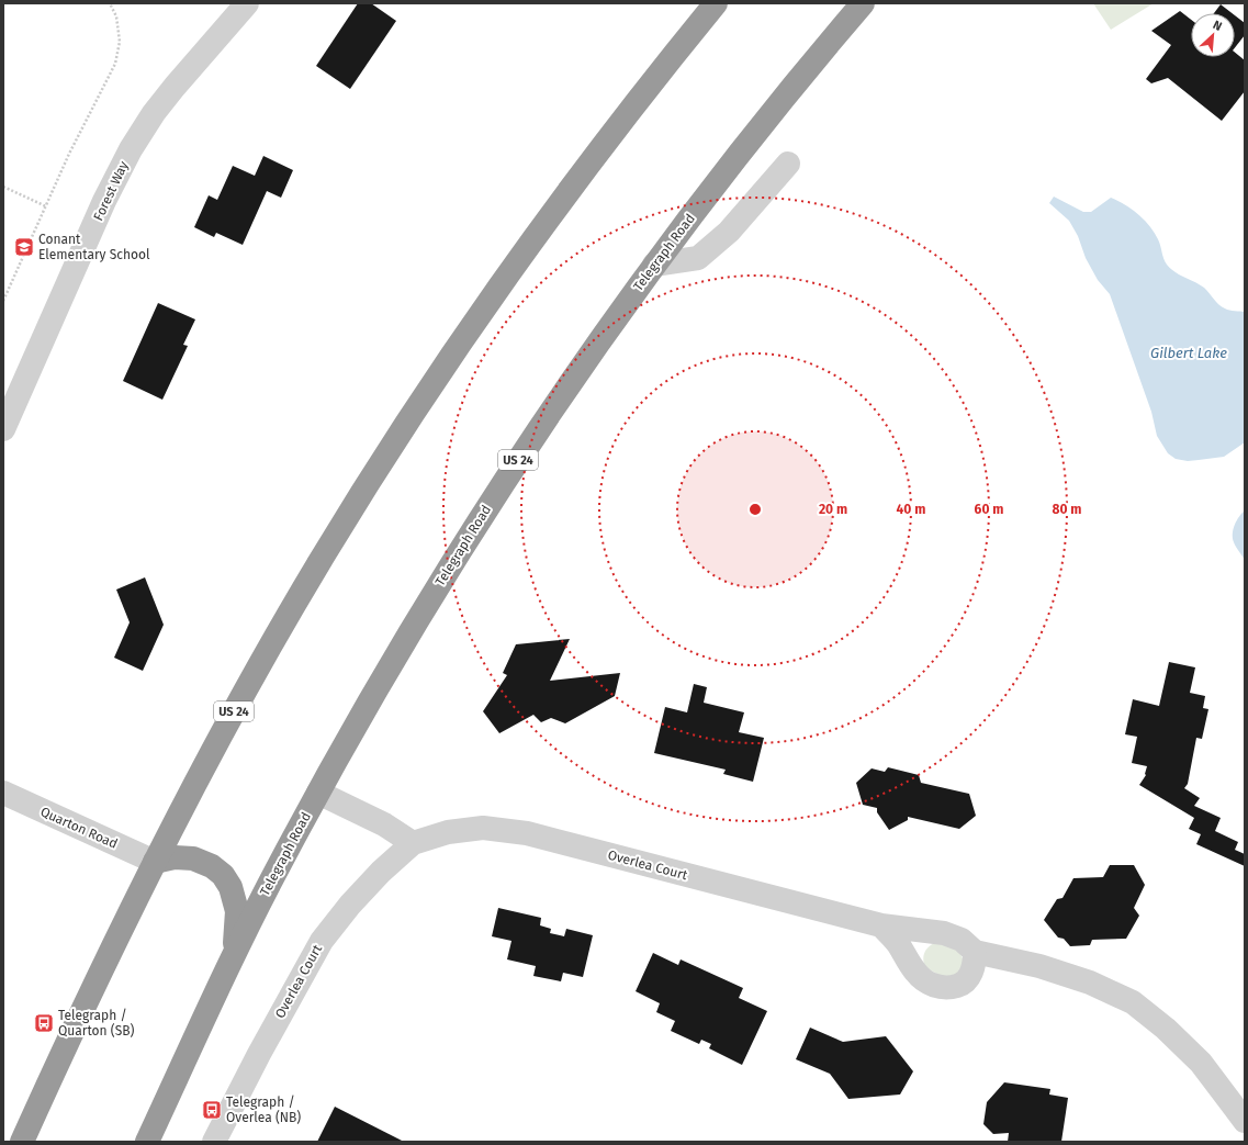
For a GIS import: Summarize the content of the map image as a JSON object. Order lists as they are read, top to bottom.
{
  "streets": {
    "highway": ["Telegraph Road", "US 24"],
    "street": ["Forest Way", "Quarton Road", "Overlea Court"]
  },
  "crossings": [
    ["US 24", "Quarton Road"]
  ],
  "water": ["Gilbert Lake"],
  "places": {
    "school or university": ["Conant Elementary School"],
    "bus stop": ["Telegraph / Quarton (SB)", "Telegraph / Overlea (NB)"]
  },
  "north": "top right",
  "rings": [
    "20 m",
    "40 m",
    "60 m",
    "80 m"
  ]
}
